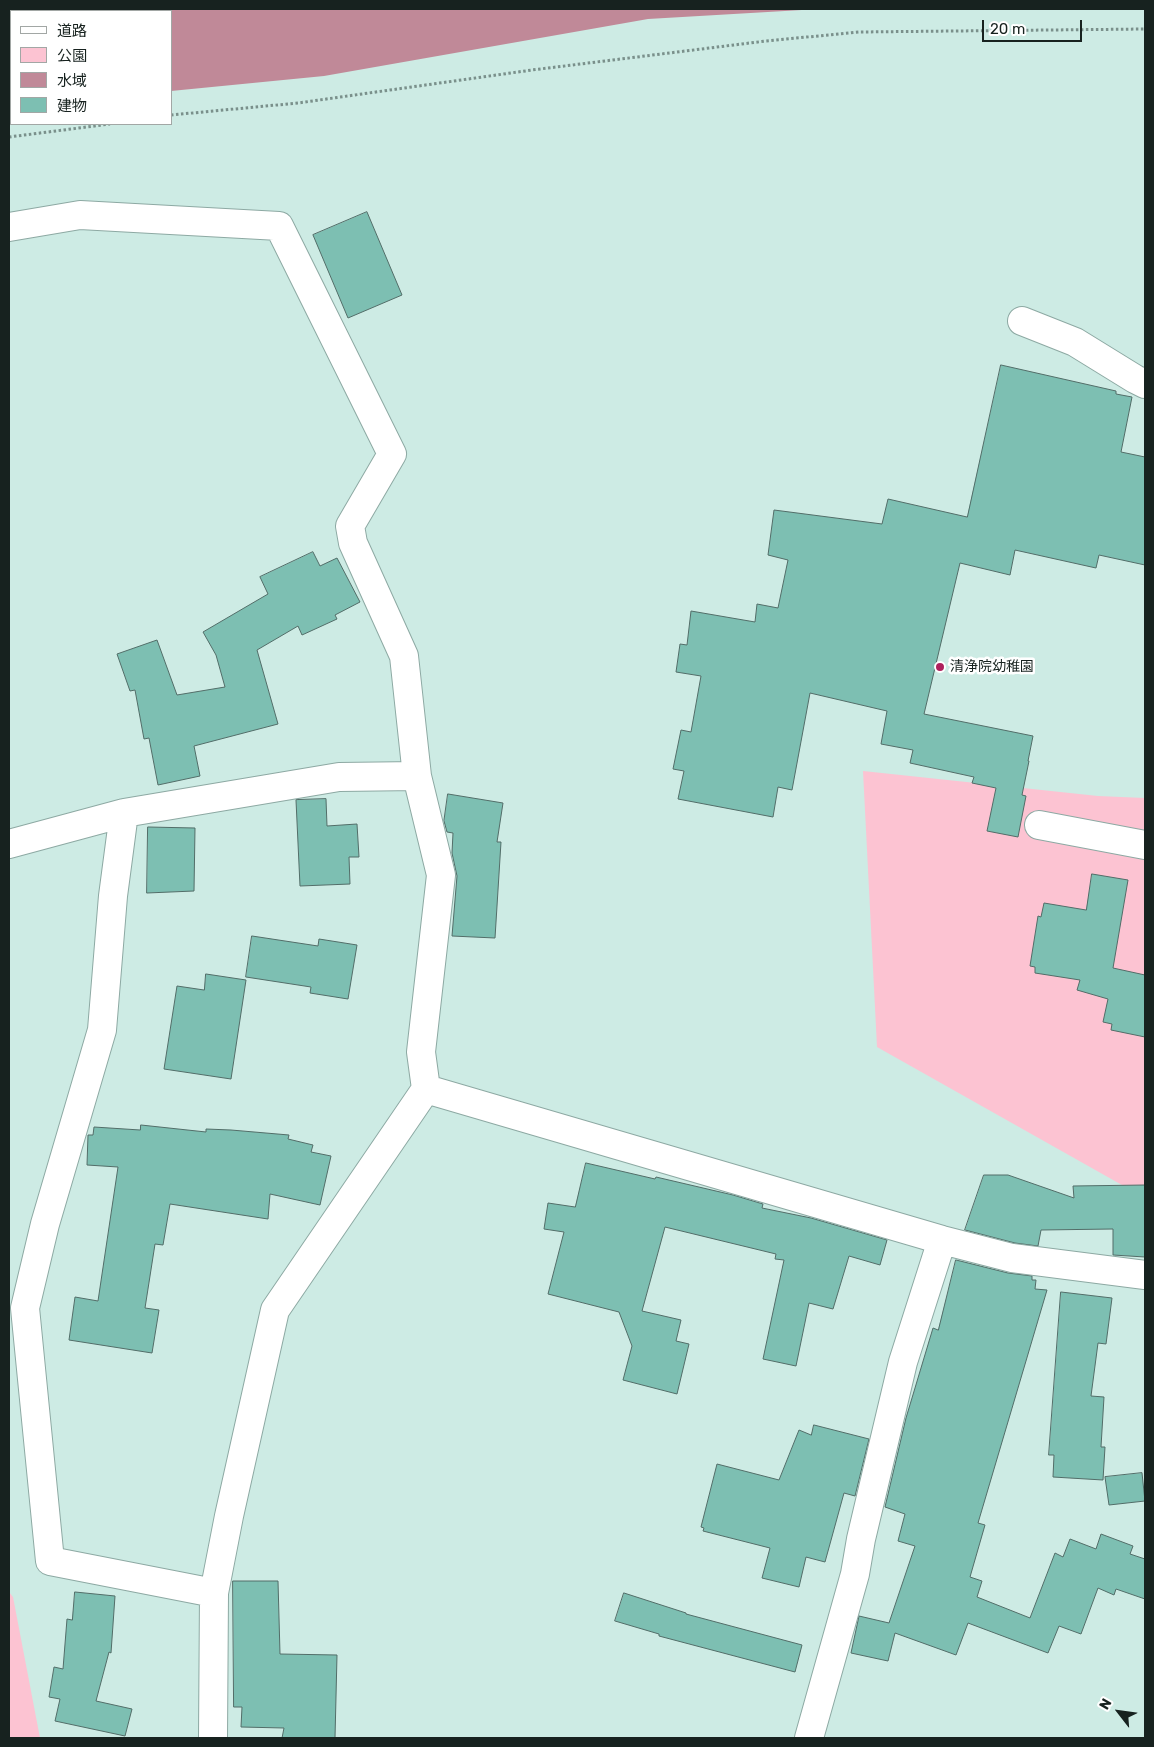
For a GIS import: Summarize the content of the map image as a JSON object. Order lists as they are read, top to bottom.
{
  "places": ["清浄院幼稚園"],
  "legend": [
    "道路",
    "公園",
    "水域",
    "建物"
  ],
  "scale_bar": "20 m",
  "north": "top left"
}
